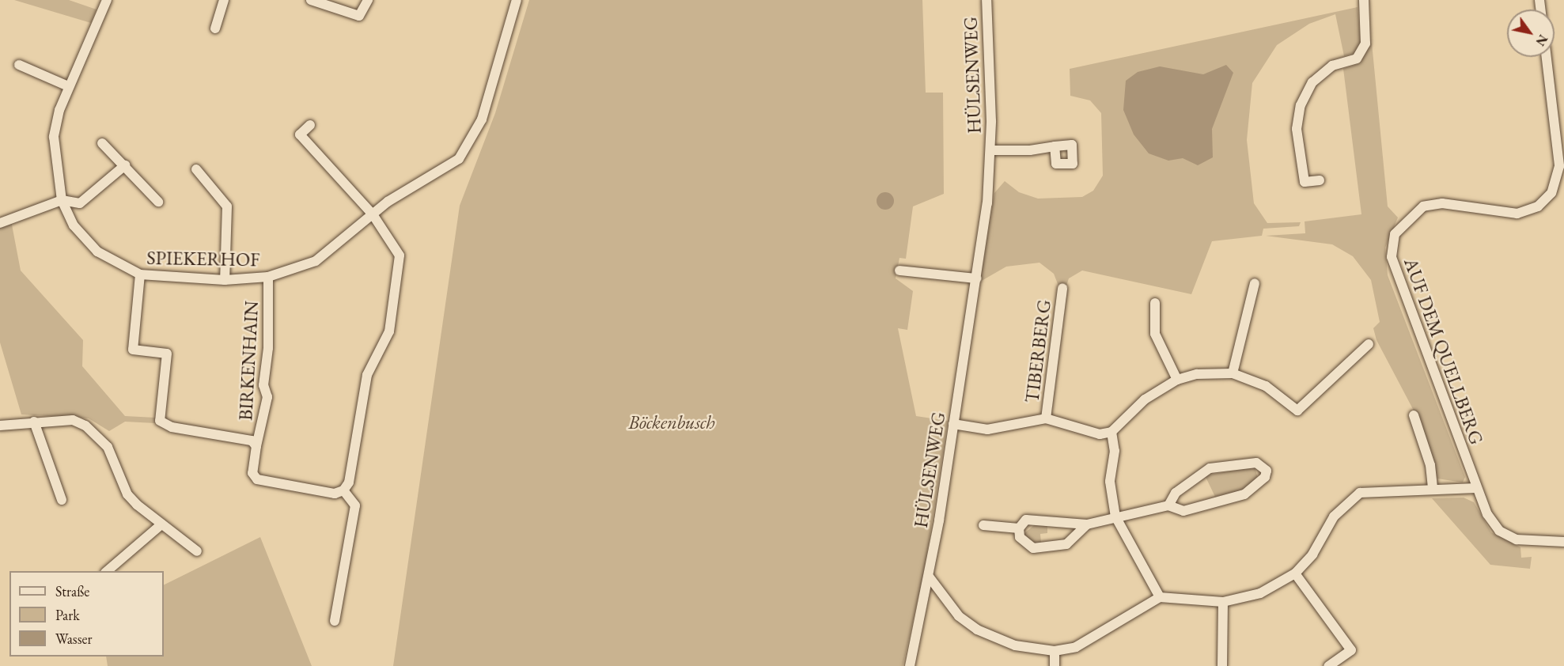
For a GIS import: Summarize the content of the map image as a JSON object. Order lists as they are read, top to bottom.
{
  "streets": {
    "street": [
      "HÜLSENWEG",
      "SPIEKERHOF",
      "TIBERBERG",
      "AUF DEM QUELLBERG",
      "BIRKENHAIN"
    ]
  },
  "crossings": [
    ["HÜLSENWEG", "TIBERBERG"],
    ["SPIEKERHOF", "BIRKENHAIN"]
  ],
  "parks": ["Böckenbusch"],
  "legend": ["Straße", "Park", "Wasser"],
  "north": "bottom right"
}
